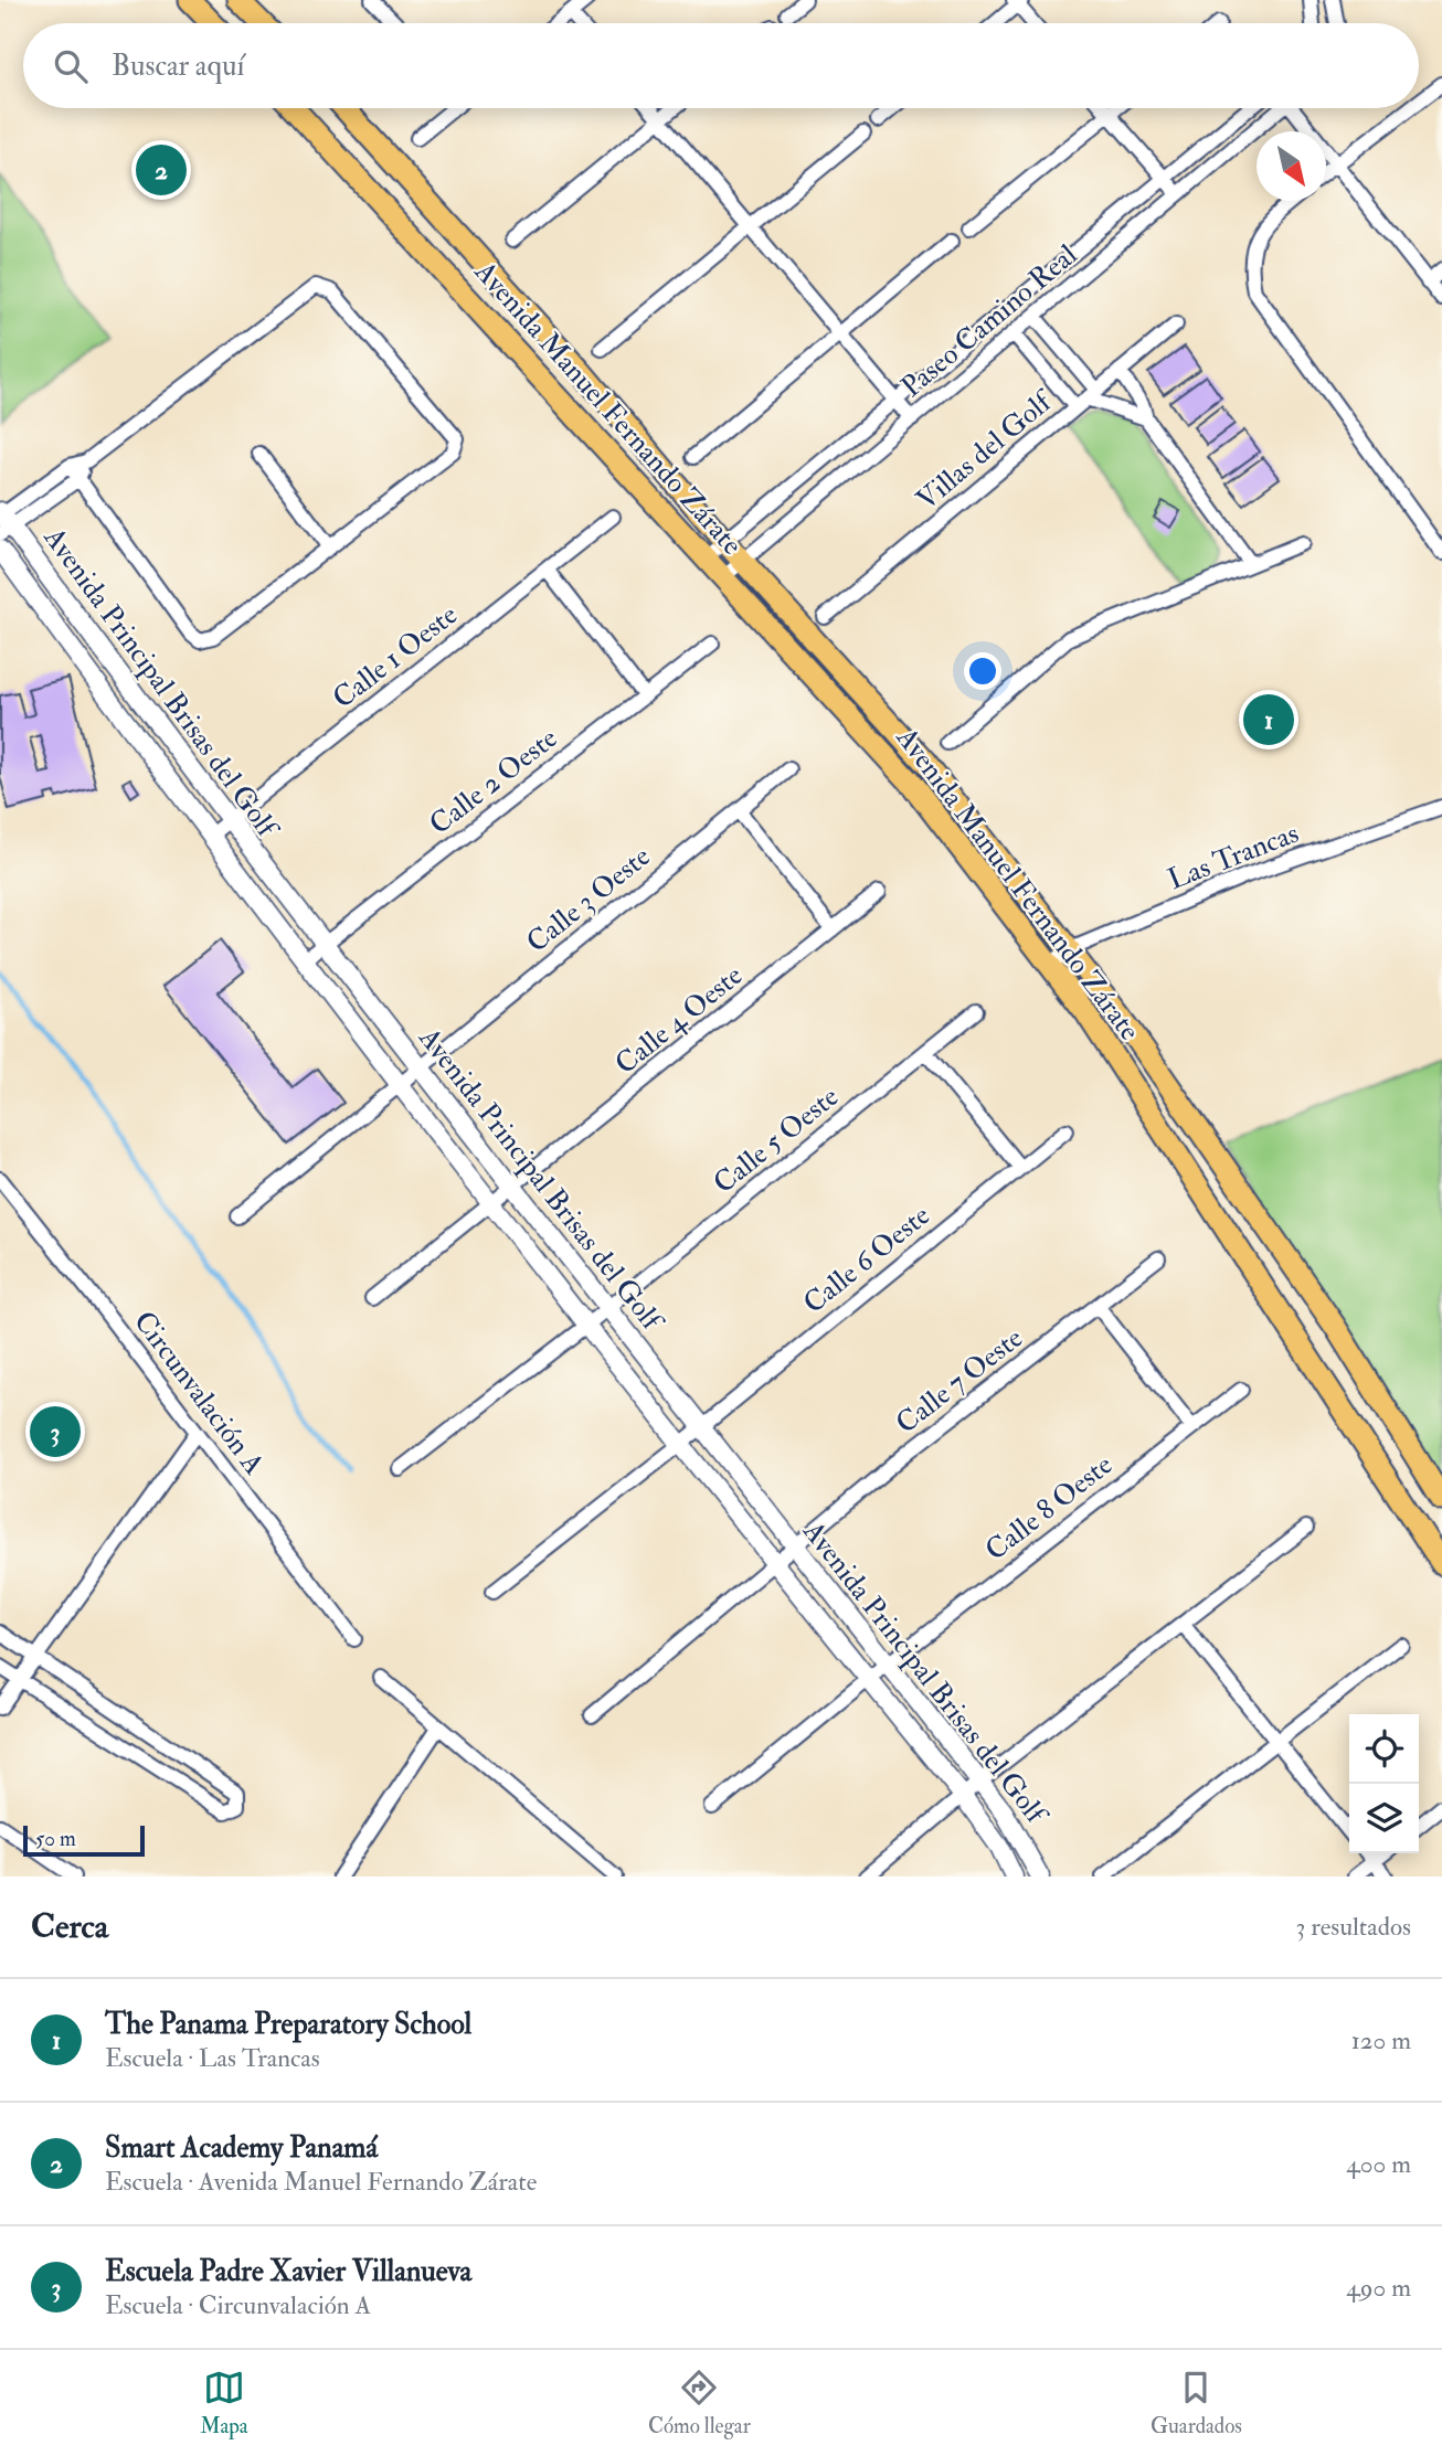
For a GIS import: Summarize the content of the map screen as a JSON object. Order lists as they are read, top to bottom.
{
  "streets": {
    "main road": ["Avenida Manuel Fernando Zárate"],
    "street": [
      "Paseo Camino Real",
      "Villas del Golf",
      "Calle 1 Oeste",
      "Avenida Principal Brisas del Golf",
      "Calle 2 Oeste",
      "Las Trancas",
      "Calle 3 Oeste",
      "Calle 4 Oeste",
      "Calle 5 Oeste",
      "Calle 6 Oeste",
      "Calle 7 Oeste",
      "Circunvalación A",
      "Calle 8 Oeste"
    ]
  },
  "crossings": [
    ["Paseo Camino Real", "Avenida Manuel Fernando Zárate"],
    ["Avenida Manuel Fernando Zárate", "Las Trancas"],
    ["Calle 1 Oeste", "Avenida Principal Brisas del Golf"],
    ["Avenida Principal Brisas del Golf", "Calle 2 Oeste"],
    ["Avenida Principal Brisas del Golf", "Calle 3 Oeste"],
    ["Avenida Principal Brisas del Golf", "Calle 4 Oeste"],
    ["Avenida Principal Brisas del Golf", "Calle 5 Oeste"],
    ["Avenida Principal Brisas del Golf", "Calle 6 Oeste"],
    ["Avenida Principal Brisas del Golf", "Calle 7 Oeste"],
    ["Avenida Principal Brisas del Golf", "Calle 8 Oeste"]
  ],
  "scale_bar": "50 m",
  "north": "bottom right",
  "page": {
    "search": "Buscar aquí",
    "pins": ["2", "1", "3"],
    "scale": "50 m",
    "heading": ["Cerca", "3 resultados"],
    "list": [
      {
        "mark": "1",
        "name": "The Panama Preparatory School",
        "note": "Escuela · Las Trancas",
        "value": "120 m"
      },
      {
        "mark": "2",
        "name": "Smart Academy Panamá",
        "note": "Escuela · Avenida Manuel Fernando Zárate",
        "value": "400 m"
      },
      {
        "mark": "3",
        "name": "Escuela Padre Xavier Villanueva",
        "note": "Escuela · Circunvalación A",
        "value": "490 m"
      }
    ],
    "nav": ["Mapa", "Cómo llegar", "Guardados"]
  }
}
